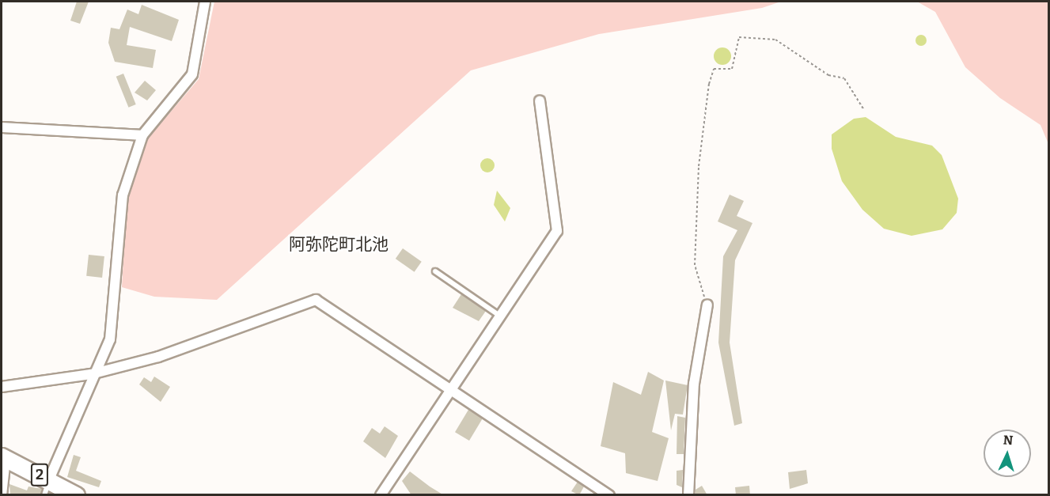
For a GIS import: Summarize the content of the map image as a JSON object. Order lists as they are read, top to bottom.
{
  "streets": {
    "highway": ["2"]
  },
  "districts": ["阿弥陀町北池"],
  "north": "top"
}
